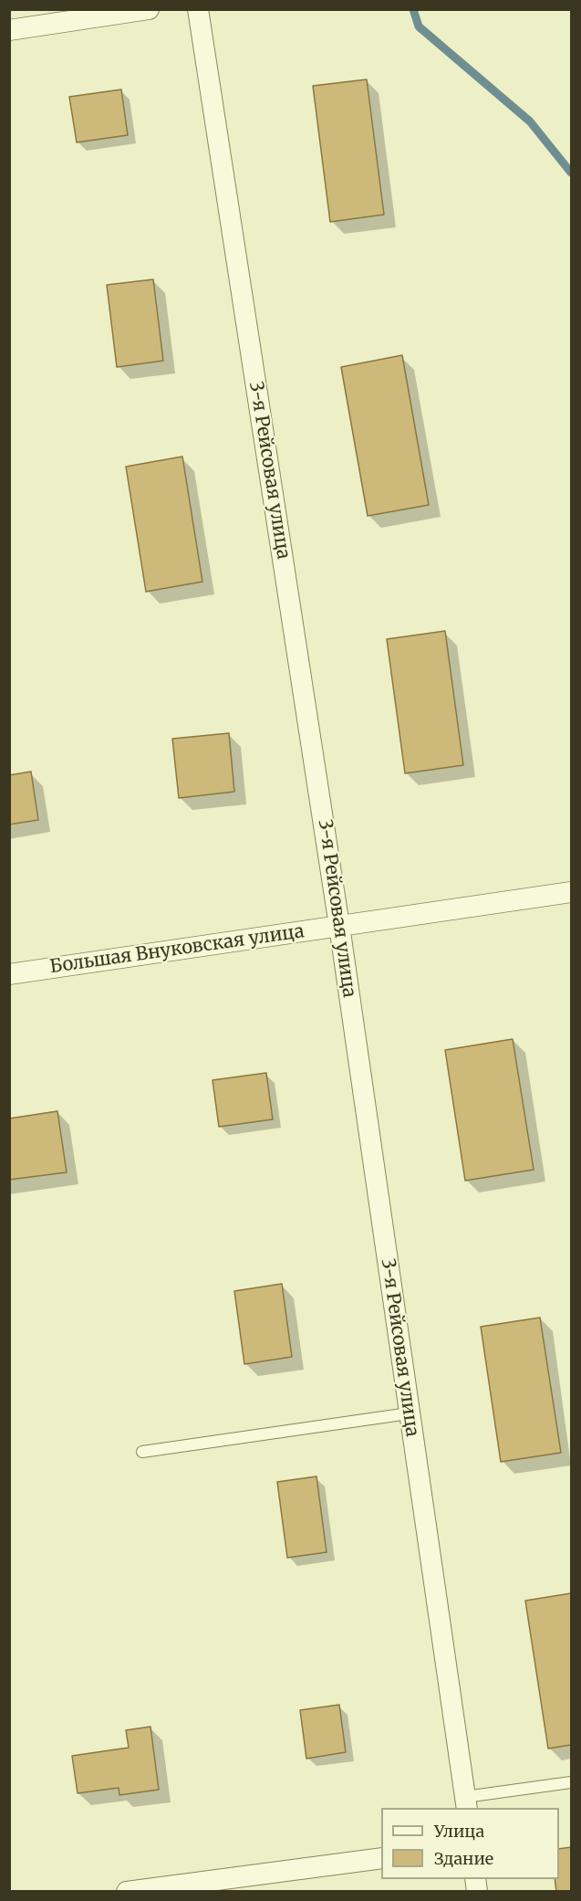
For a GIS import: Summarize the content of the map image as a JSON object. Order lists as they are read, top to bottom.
{
  "streets": {
    "street": ["3-я Рейсовая улица", "Большая Внуковская улица"]
  },
  "crossings": [
    ["3-я Рейсовая улица", "Большая Внуковская улица"]
  ],
  "legend": ["Улица", "Здание"]
}
